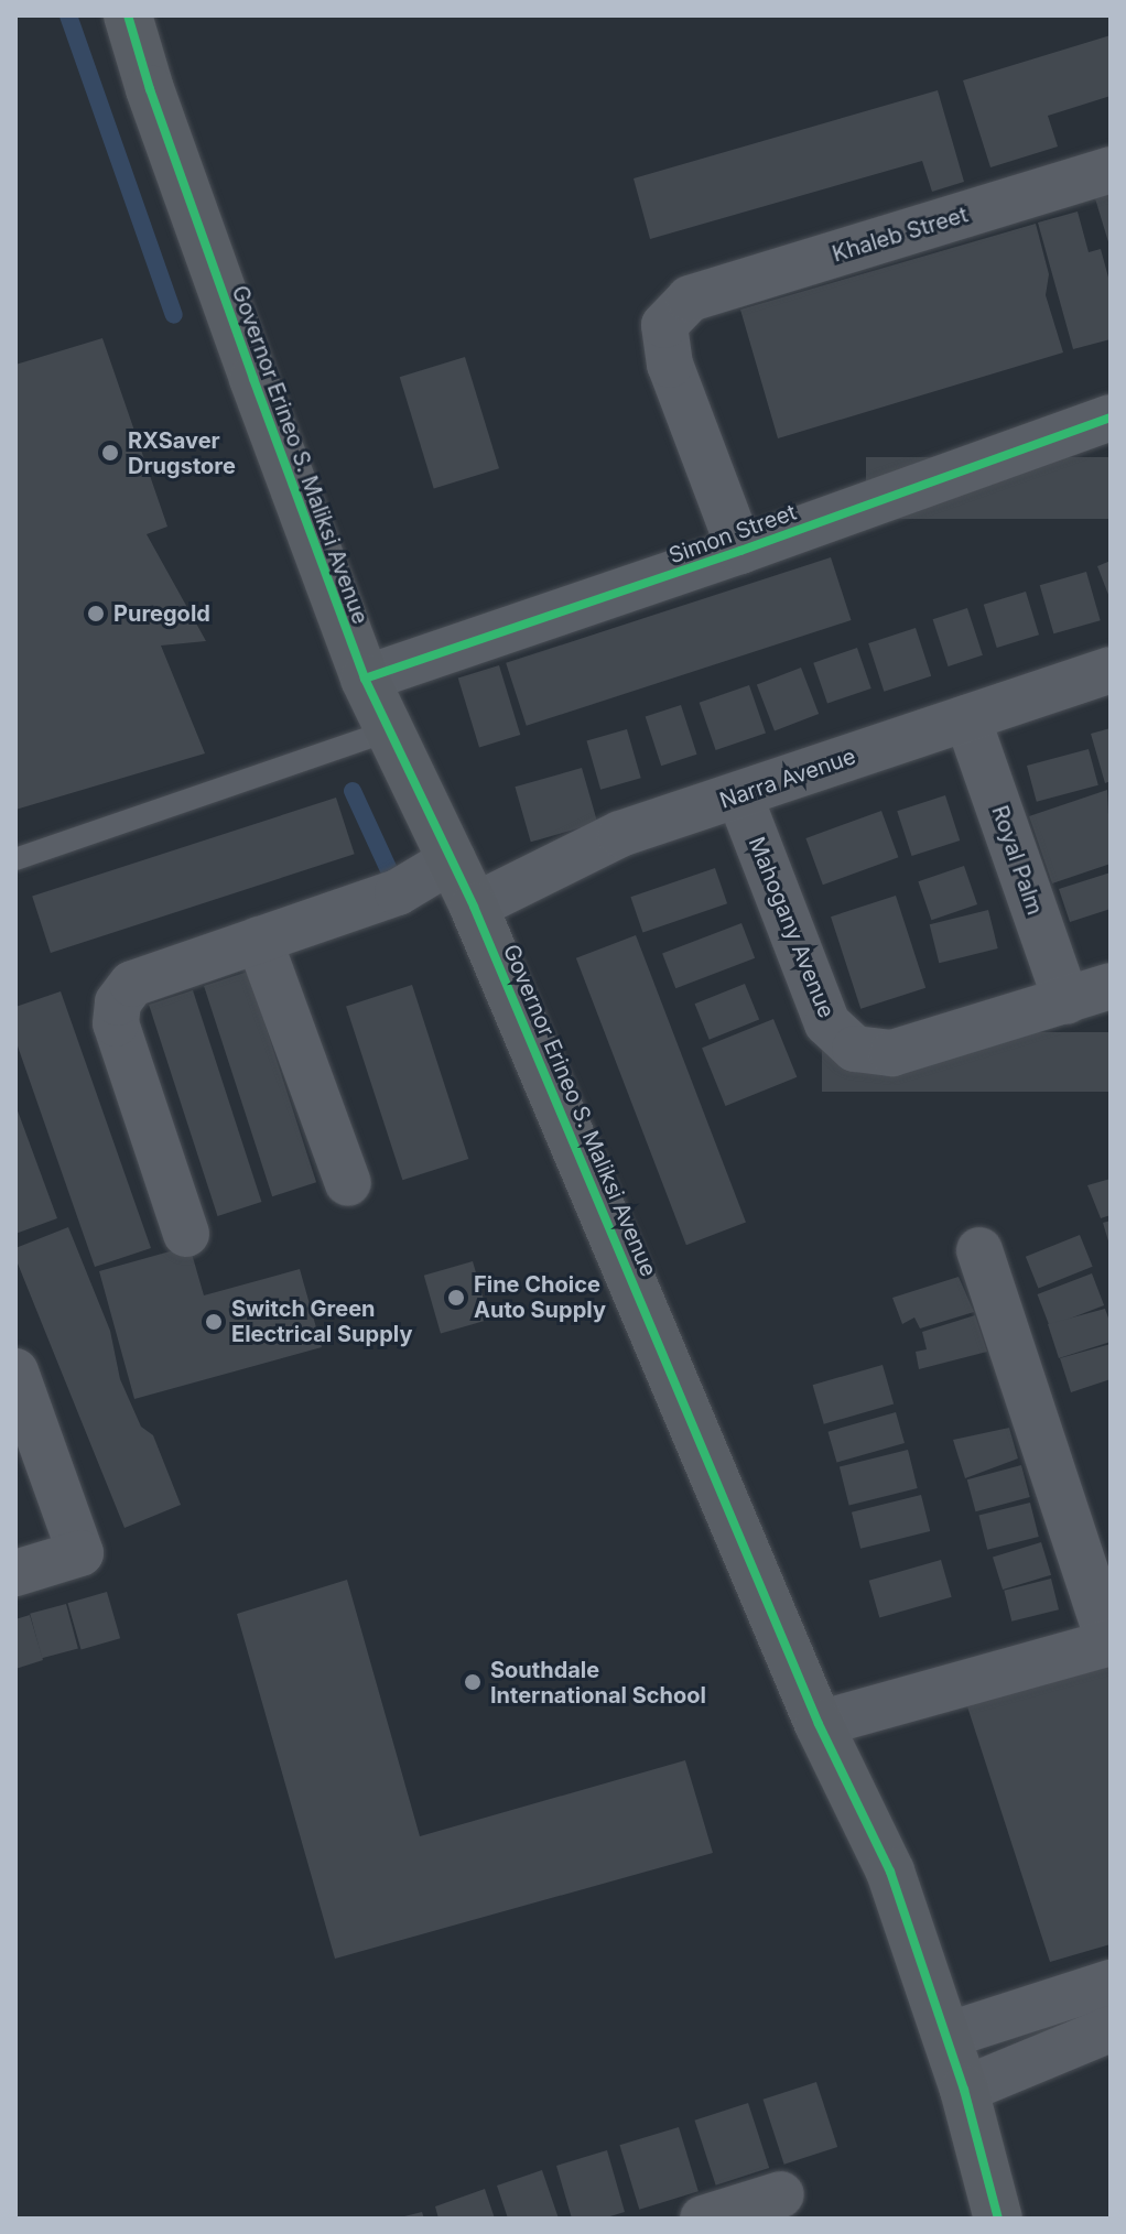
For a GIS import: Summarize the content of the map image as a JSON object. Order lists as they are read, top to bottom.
{
  "streets": {
    "main road": ["Governor Erineo S. Maliksi Avenue"],
    "street": [
      "Khaleb Street",
      "Simon Street",
      "Narra Avenue",
      "Royal Palm",
      "Mahogany Avenue"
    ]
  },
  "crossings": [
    ["Khaleb Street", "Simon Street"],
    ["Governor Erineo S. Maliksi Avenue", "Simon Street"],
    ["Governor Erineo S. Maliksi Avenue", "Narra Avenue"],
    ["Narra Avenue", "Royal Palm"],
    ["Narra Avenue", "Mahogany Avenue"],
    ["Royal Palm", "Mahogany Avenue"]
  ],
  "places": [
    "RXSaver Drugstore",
    "Puregold",
    "Fine Choice Auto Supply",
    "Switch Green Electrical Supply",
    "Southdale International School"
  ]
}
